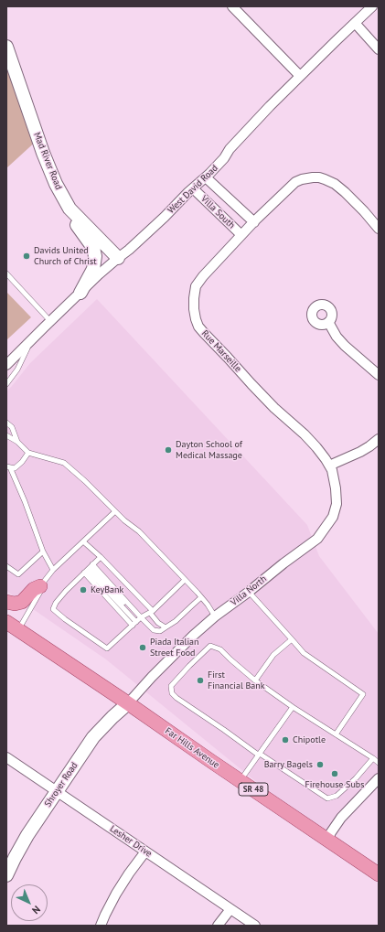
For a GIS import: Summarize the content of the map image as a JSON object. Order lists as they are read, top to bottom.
{
  "streets": {
    "main road": ["Far Hills Avenue", "SR 48"],
    "street": [
      "Mad River Road",
      "West David Road",
      "Villa South",
      "Rue Marseille",
      "Villa North",
      "Shroyer Road",
      "Lesher Drive"
    ]
  },
  "crossings": [
    ["Mad River Road", "West David Road"],
    ["West David Road", "Villa South"],
    ["Villa South", "Rue Marseille"],
    ["Rue Marseille", "Villa North"],
    ["Villa North", "Far Hills Avenue"],
    ["Villa North", "Shroyer Road"],
    ["Far Hills Avenue", "Shroyer Road"],
    ["Shroyer Road", "Lesher Drive"]
  ],
  "places": [
    "Davids United Church of Christ",
    "Dayton School of Medical Massage",
    "KeyBank",
    "Piada Italian Street Food",
    "First Financial Bank",
    "Chipotle",
    "Barry Bagels",
    "Firehouse Subs"
  ],
  "north": "bottom right"
}
